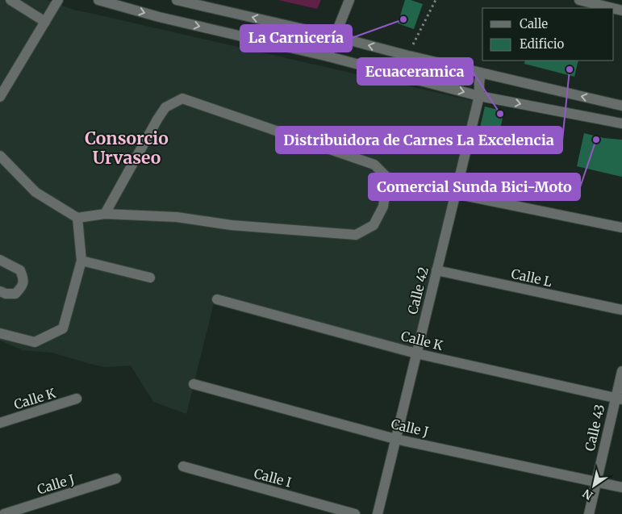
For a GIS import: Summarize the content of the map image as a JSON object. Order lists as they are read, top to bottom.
{
  "streets": {
    "street": [
      "Calle L",
      "Calle 42",
      "Calle K",
      "Calle J",
      "Calle 43",
      "Calle I"
    ]
  },
  "crossings": [
    ["Calle L", "Calle 42"],
    ["Calle 42", "Calle K"],
    ["Calle 42", "Calle J"],
    ["Calle K", "Calle 43"],
    ["Calle J", "Calle 43"]
  ],
  "districts": ["Consorcio Urvaseo"],
  "places": [
    "La Carnicería",
    "Distribuidora de Carnes La Excelencia",
    "Ecuaceramica",
    "Comercial Sunda Bici-Moto"
  ],
  "legend": ["Calle", "Edificio"],
  "north": "bottom left"
}
